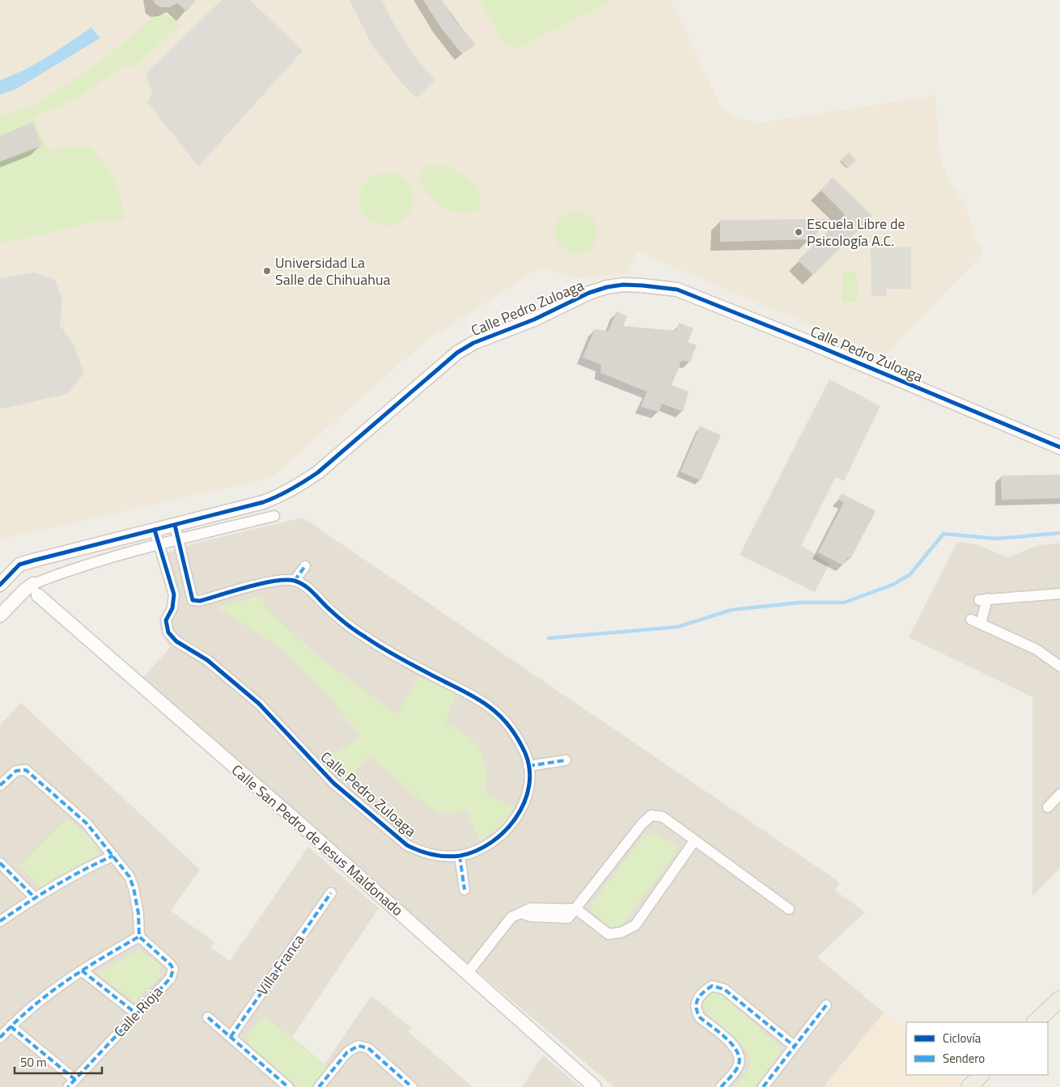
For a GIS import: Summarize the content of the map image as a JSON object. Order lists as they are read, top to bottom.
{
  "streets": {
    "street": [
      "Calle Pedro Zuloaga",
      "Calle San Pedro de Jesus Maldonado",
      "Villa Franca",
      "Calle Rioja"
    ]
  },
  "places": ["Escuela Libre de Psicología A.C.", "Universidad La Salle de Chihuahua"],
  "legend": ["Ciclovía", "Sendero"],
  "scale_bar": "50 m"
}
